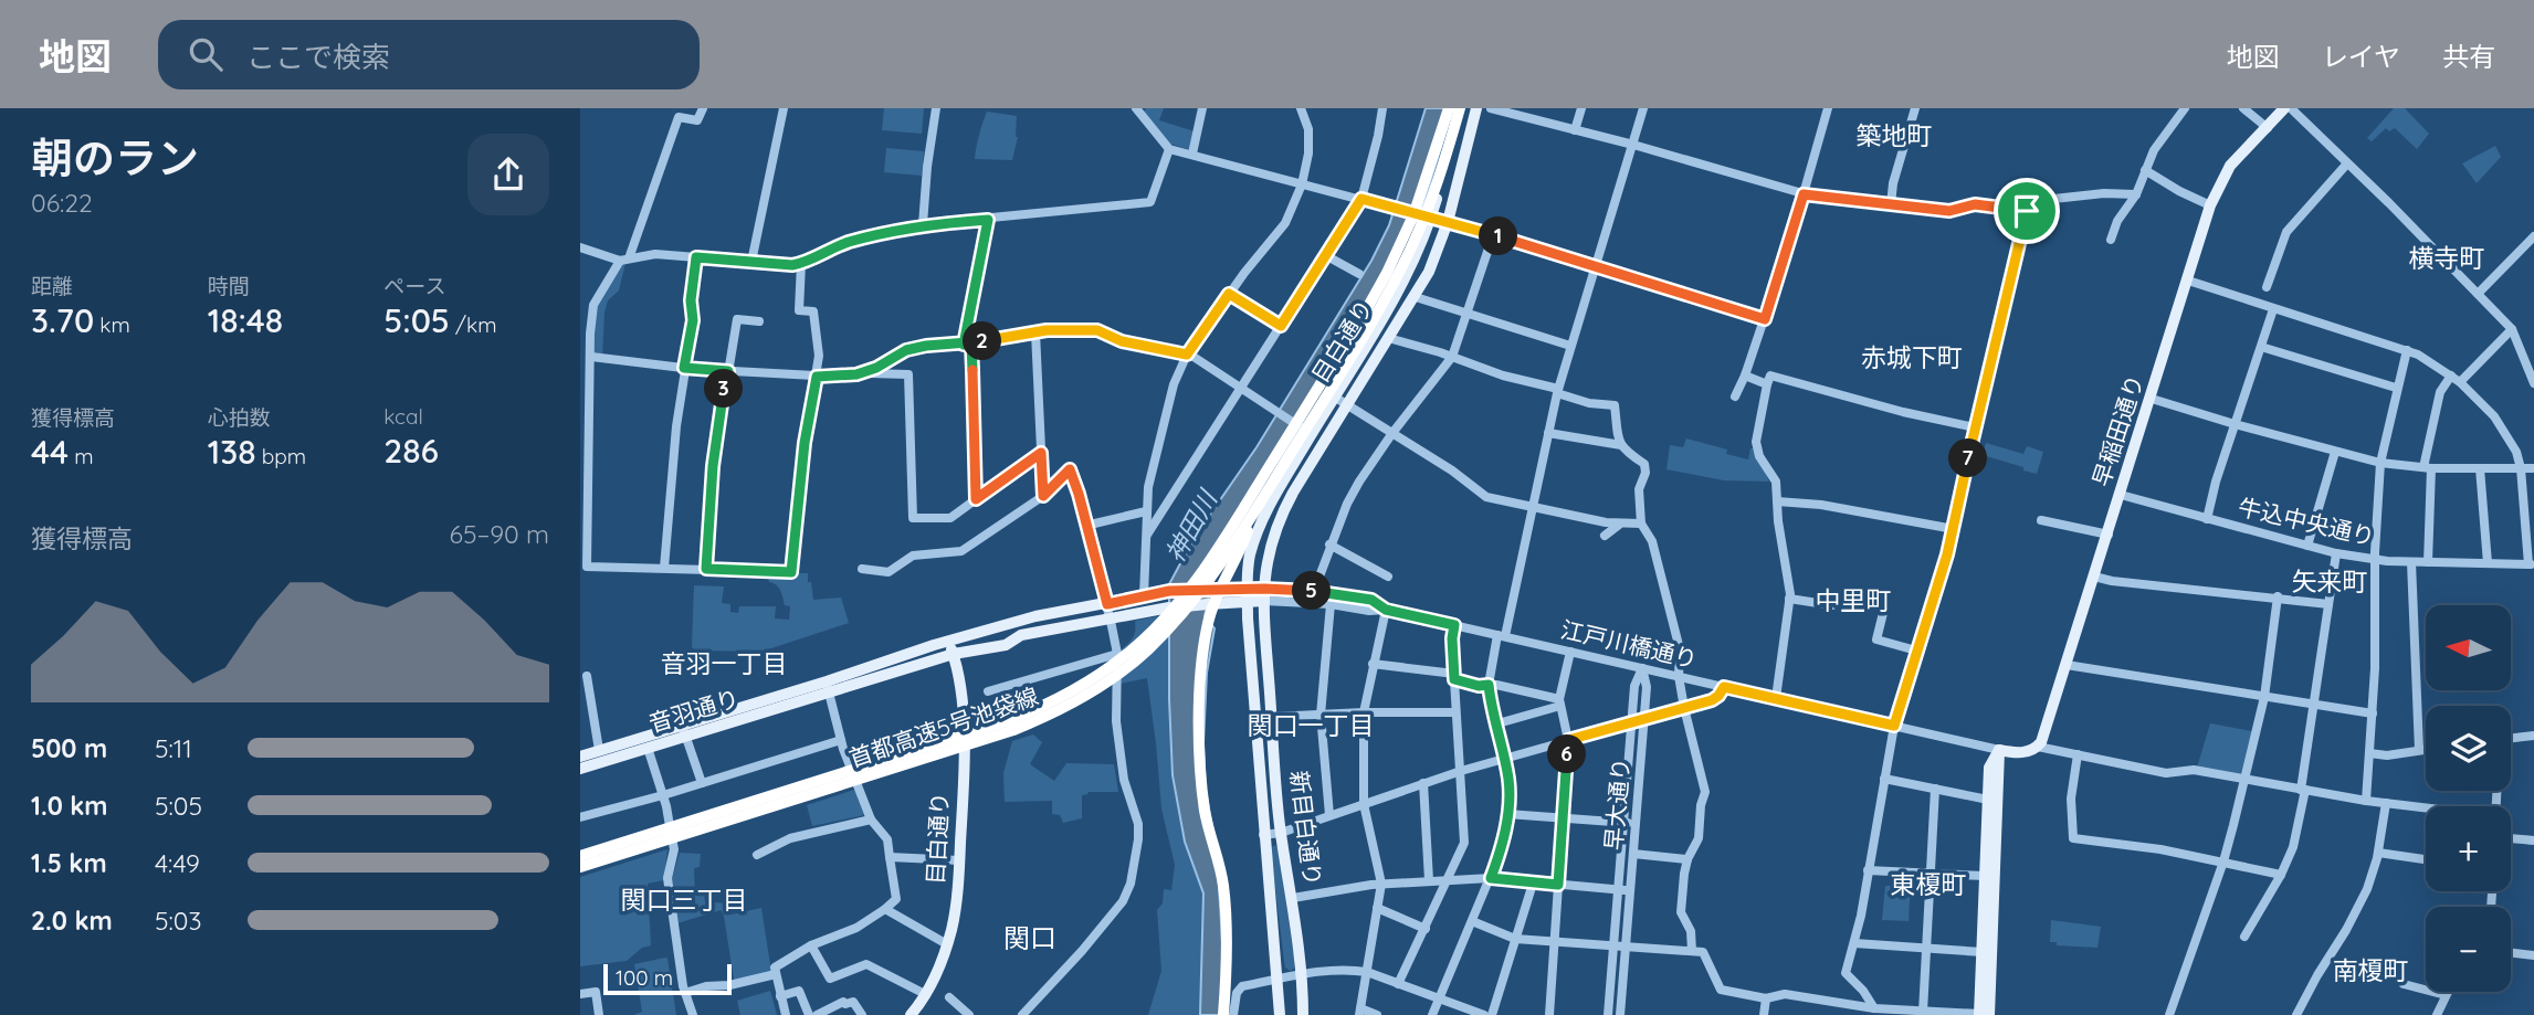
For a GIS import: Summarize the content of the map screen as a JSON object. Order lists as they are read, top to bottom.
{
  "streets": {
    "highway": ["首都高速5号池袋線"],
    "main road": [
      "目白通り",
      "早稲田通り",
      "音羽通り",
      "新目白通り"
    ],
    "street": ["牛込中央通り", "江戸川橋通り", "早大通り"]
  },
  "crossings": [
    ["目白通り", "江戸川橋通り"],
    ["目白通り", "音羽通り"],
    ["目白通り", "首都高速5号池袋線"],
    ["目白通り", "新目白通り"],
    ["早稲田通り", "牛込中央通り"],
    ["江戸川橋通り", "早大通り"],
    ["江戸川橋通り", "新目白通り"]
  ],
  "districts": [
    "築地町",
    "横寺町",
    "赤城下町",
    "矢来町",
    "中里町",
    "音羽一丁目",
    "関口一丁目",
    "東榎町",
    "関口三丁目",
    "関口",
    "南榎町"
  ],
  "water": ["神田川"],
  "scale_bar": "100 m",
  "north": "left",
  "page": {
    "header": "地図",
    "search": "ここで検索",
    "nav": ["地図", "レイヤ", "共有"],
    "heading": ["朝のラン", "06:22"],
    "pins": [
      "1",
      "2",
      "3",
      "7",
      "5",
      "6"
    ],
    "stats": [
      ["距離", "3.70 km"],
      ["時間", "18:48"],
      ["ペース", "5:05 /km"],
      ["獲得標高", "44 m"],
      ["心拍数", "138 bpm"],
      ["kcal", "286"]
    ],
    "chart": ["獲得標高", "65–90 m"],
    "map_buttons": ["+", "−"],
    "list": [
      {
        "name": "500 m",
        "note": "5:11"
      },
      {
        "name": "1.0 km",
        "note": "5:05"
      },
      {
        "name": "1.5 km",
        "note": "4:49"
      },
      {
        "name": "2.0 km",
        "note": "5:03"
      }
    ],
    "scale": "100 m"
  }
}
